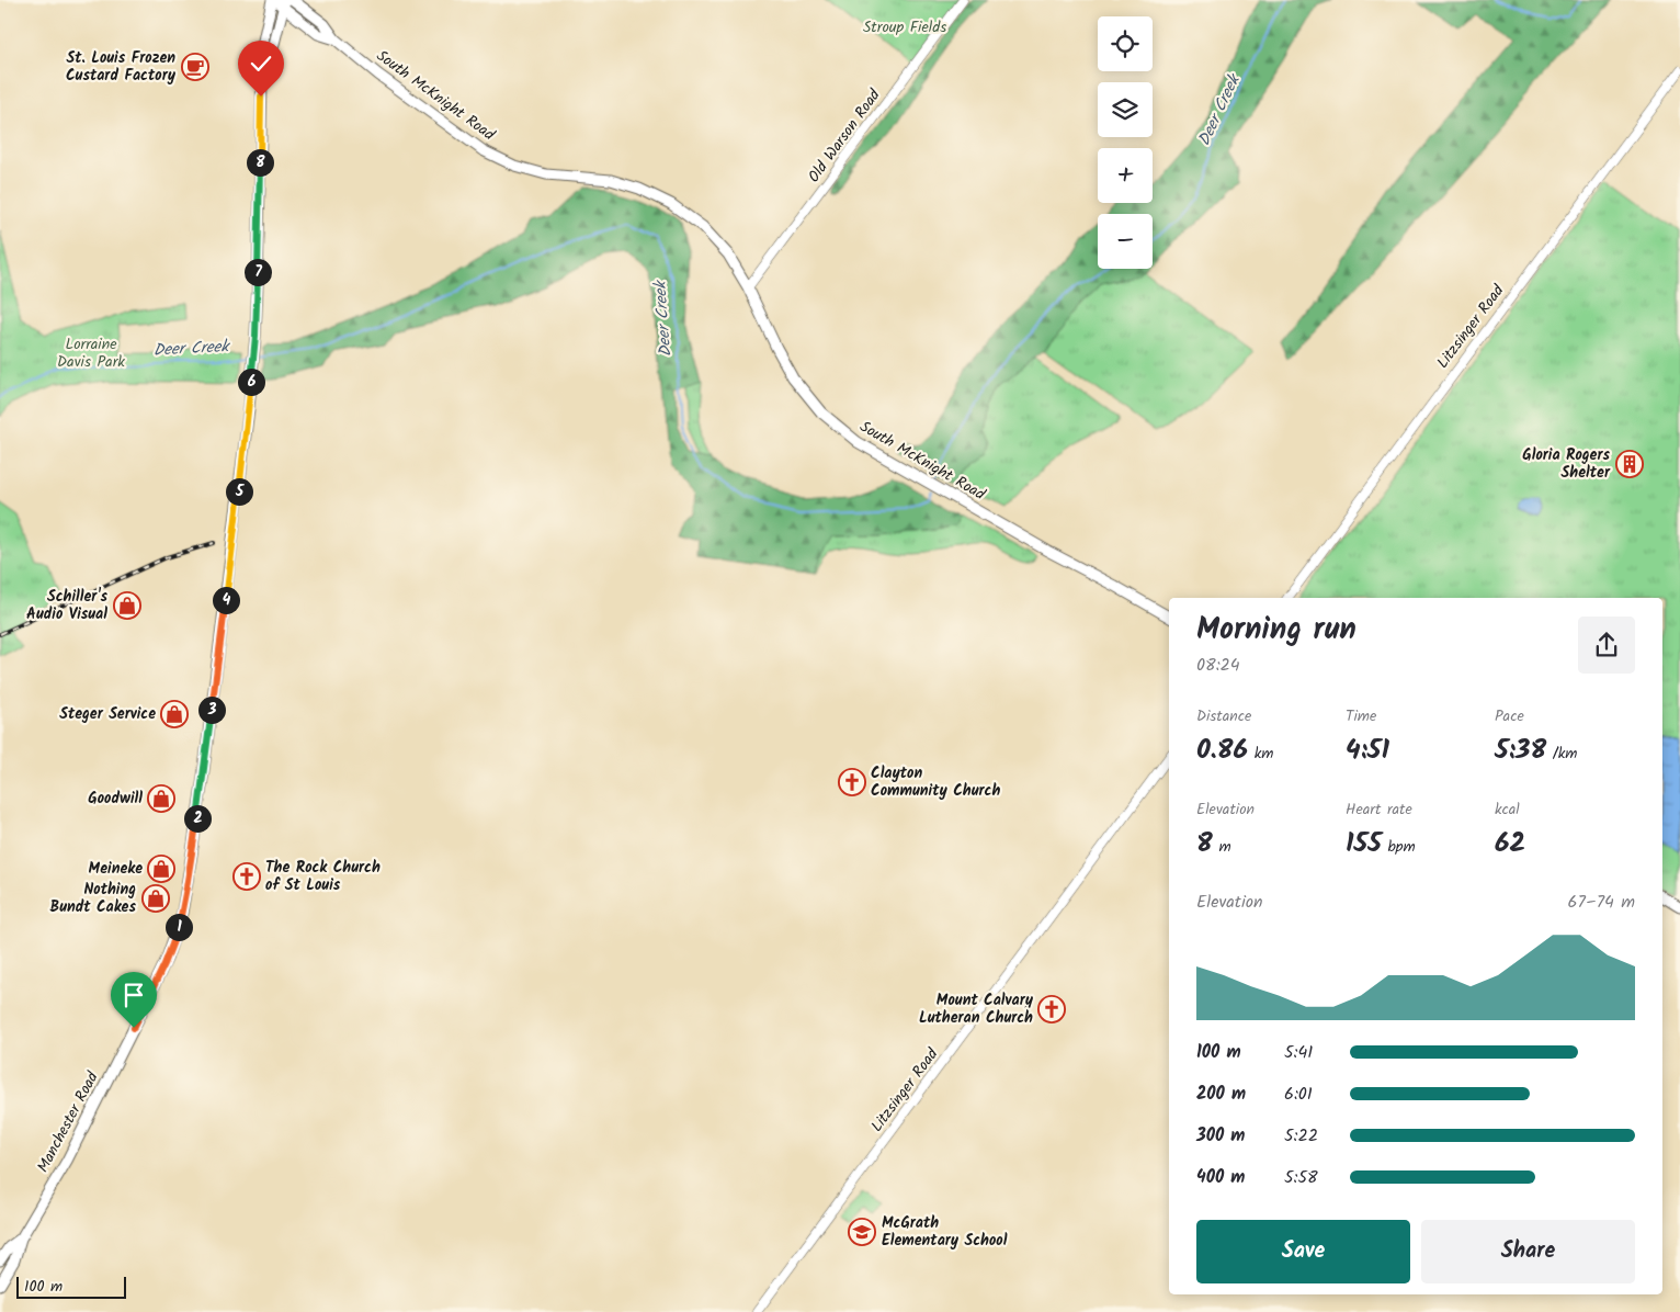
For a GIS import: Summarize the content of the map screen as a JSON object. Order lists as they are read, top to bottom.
{
  "streets": {
    "main road": ["South McKnight Road", "Manchester Road"],
    "street": ["Old Warson Road", "Litzsinger Road"]
  },
  "crossings": [
    ["South McKnight Road", "Old Warson Road"],
    ["South McKnight Road", "Manchester Road"]
  ],
  "water": ["Deer Creek"],
  "parks": ["Stroup Fields", "Lorraine Davis Park"],
  "places": {
    "cafe": ["St. Louis Frozen Custard Factory"],
    "building": ["Gloria Rogers Shelter"],
    "shop": [
      "Schiller's Audio Visual",
      "Steger Service",
      "Goodwill",
      "Meineke",
      "Nothing Bundt Cakes"
    ],
    "church": ["Clayton Community Church", "The Rock Church of St Louis", "Mount Calvary Lutheran Church"],
    "school or university": ["McGrath Elementary School"]
  },
  "scale_bar": "100 m",
  "page": {
    "map_buttons": ["+", "−"],
    "pins": [
      "8",
      "7",
      "6",
      "5",
      "4",
      "3",
      "2",
      "1"
    ],
    "heading": ["Morning run", "08:24"],
    "stats": [
      ["Distance", "0.86 km"],
      ["Time", "4:51"],
      ["Pace", "5:38 /km"],
      ["Elevation", "8 m"],
      ["Heart rate", "155 bpm"],
      ["kcal", "62"]
    ],
    "chart": ["Elevation", "67–74 m"],
    "list": [
      {
        "name": "100 m",
        "note": "5:41"
      },
      {
        "name": "200 m",
        "note": "6:01"
      },
      {
        "name": "300 m",
        "note": "5:22"
      },
      {
        "name": "400 m",
        "note": "5:58"
      }
    ],
    "buttons": ["Save", "Share"],
    "scale": "100 m"
  }
}
